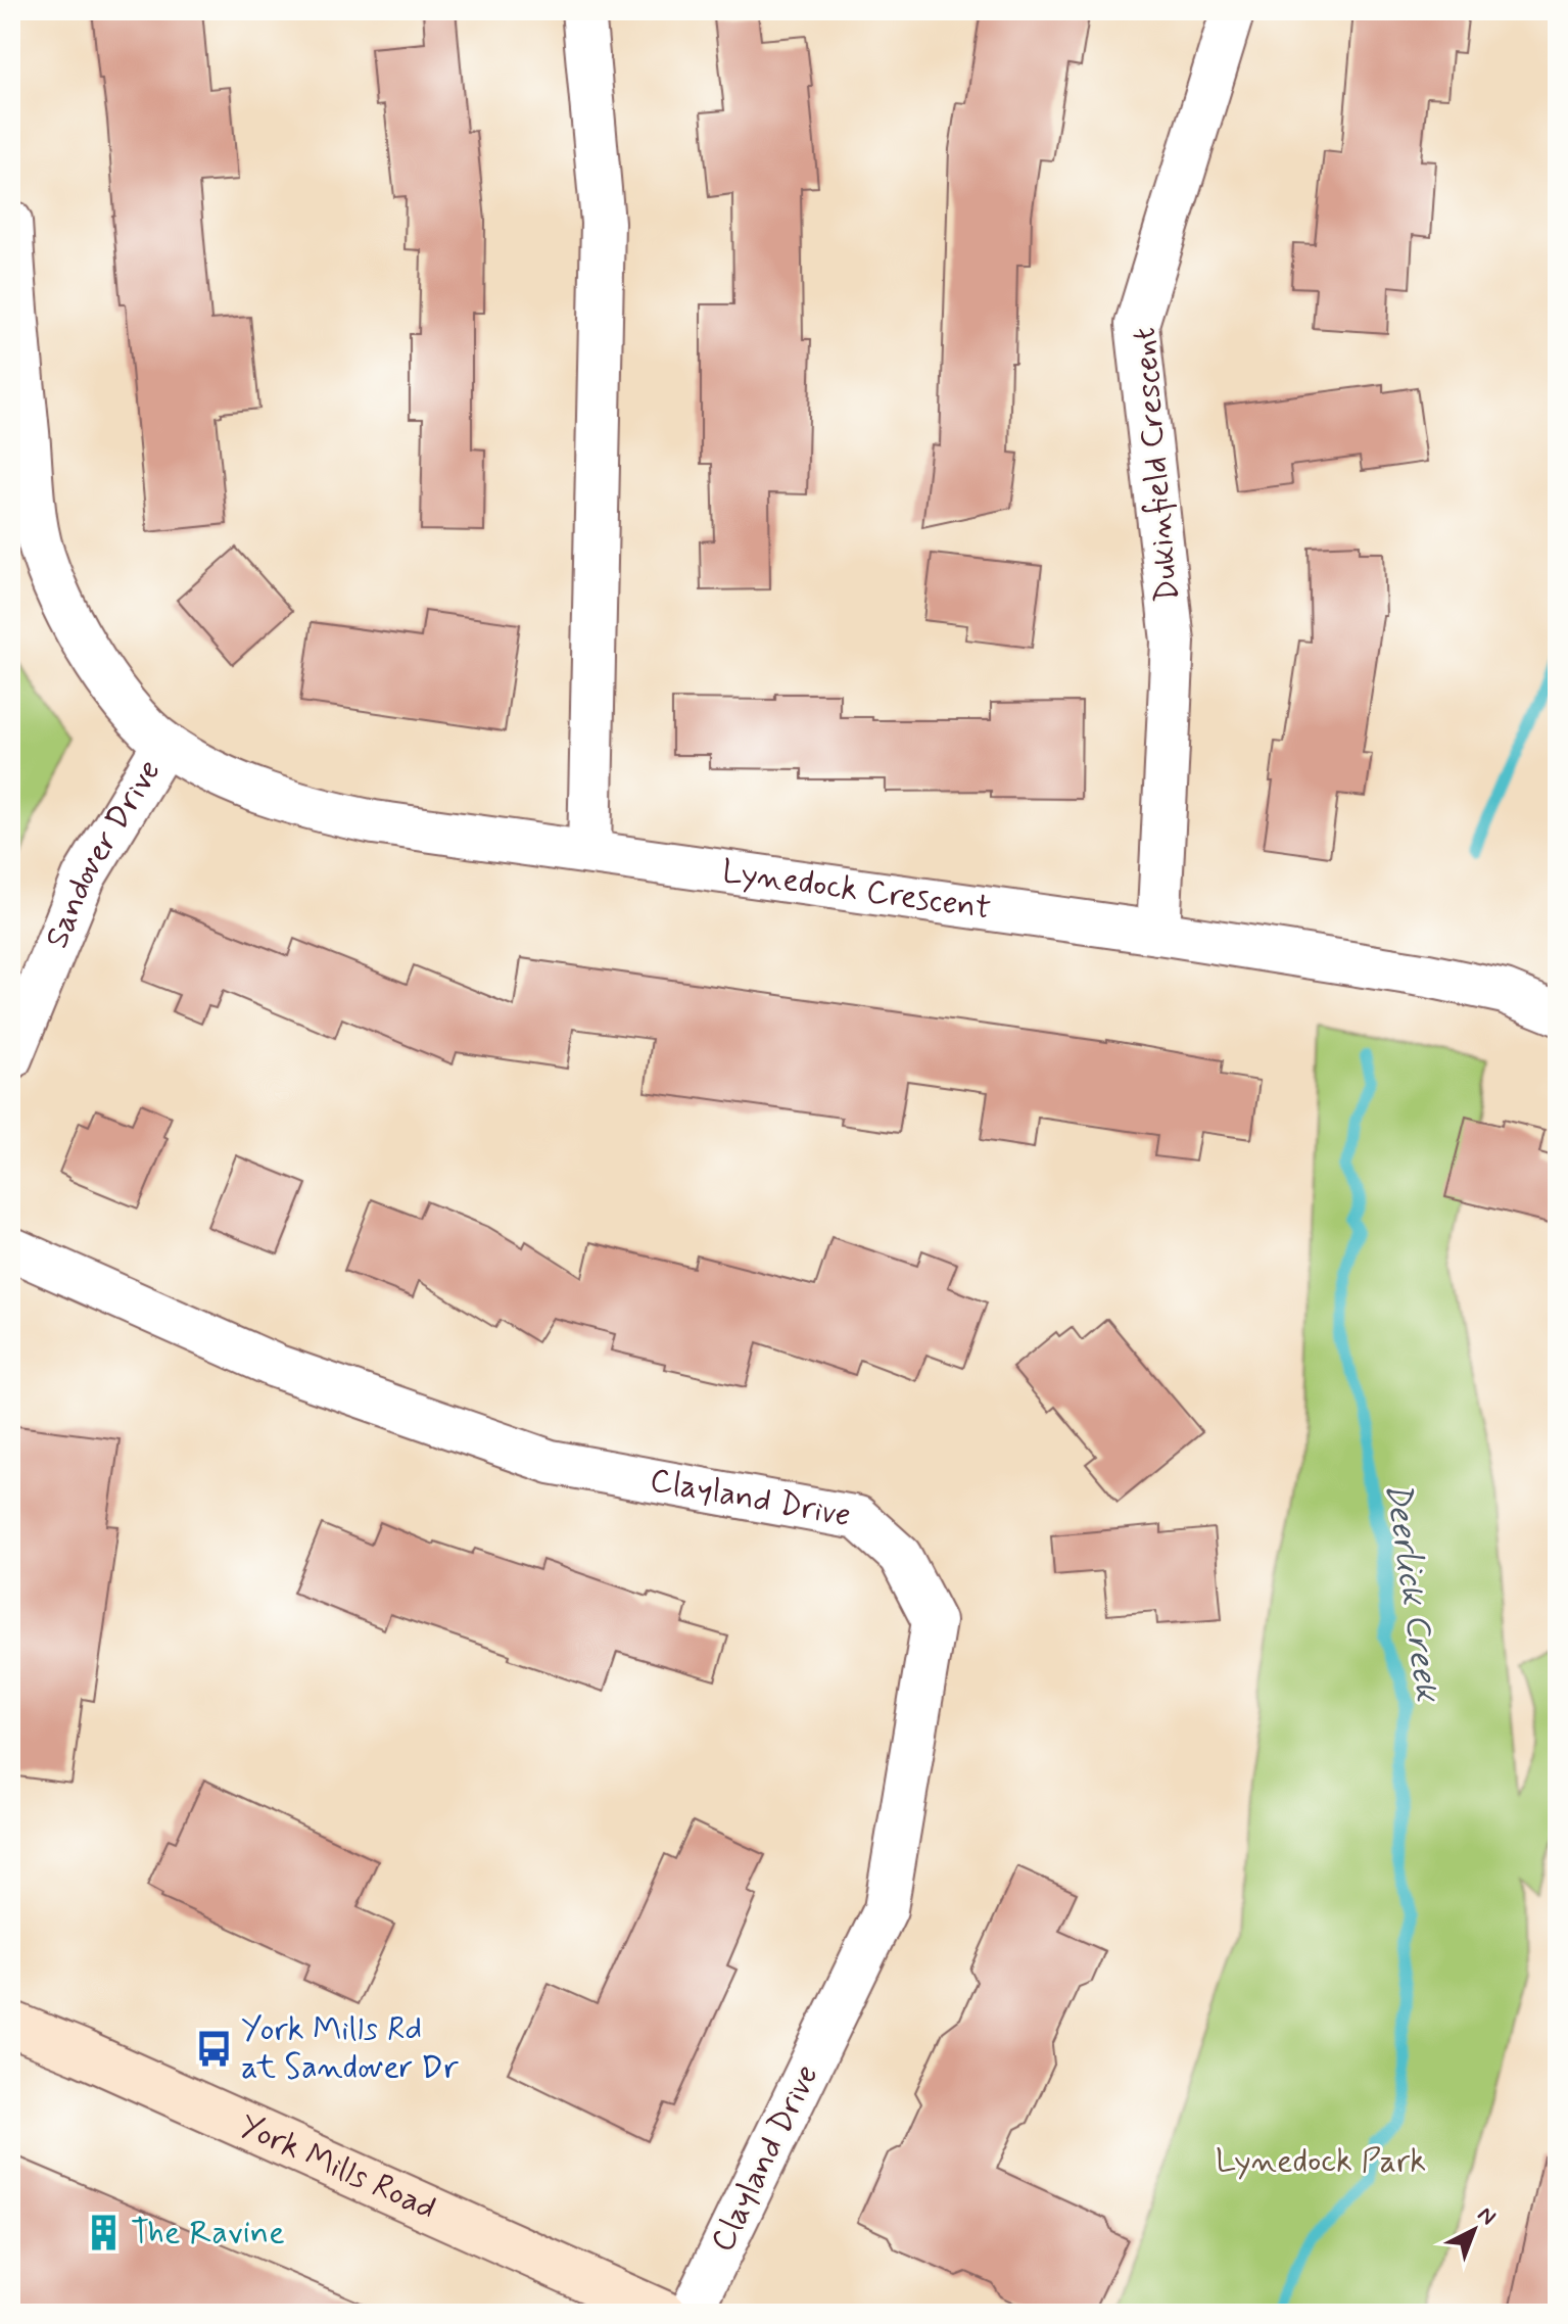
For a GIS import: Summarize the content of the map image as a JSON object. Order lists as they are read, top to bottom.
{
  "streets": {
    "main road": ["York Mills Road"],
    "street": [
      "Dukinfield Crescent",
      "Sandover Drive",
      "Lynedock Crescent",
      "Clayland Drive"
    ]
  },
  "crossings": [
    ["Dukinfield Crescent", "Lynedock Crescent"],
    ["Sandover Drive", "Lynedock Crescent"]
  ],
  "water": ["Deerlick Creek"],
  "parks": ["Lynedock Park"],
  "places": {
    "bus stop": ["York Mills Rd at Sandover Dr"],
    "building": ["The Ravine"]
  },
  "north": "top right"
}
